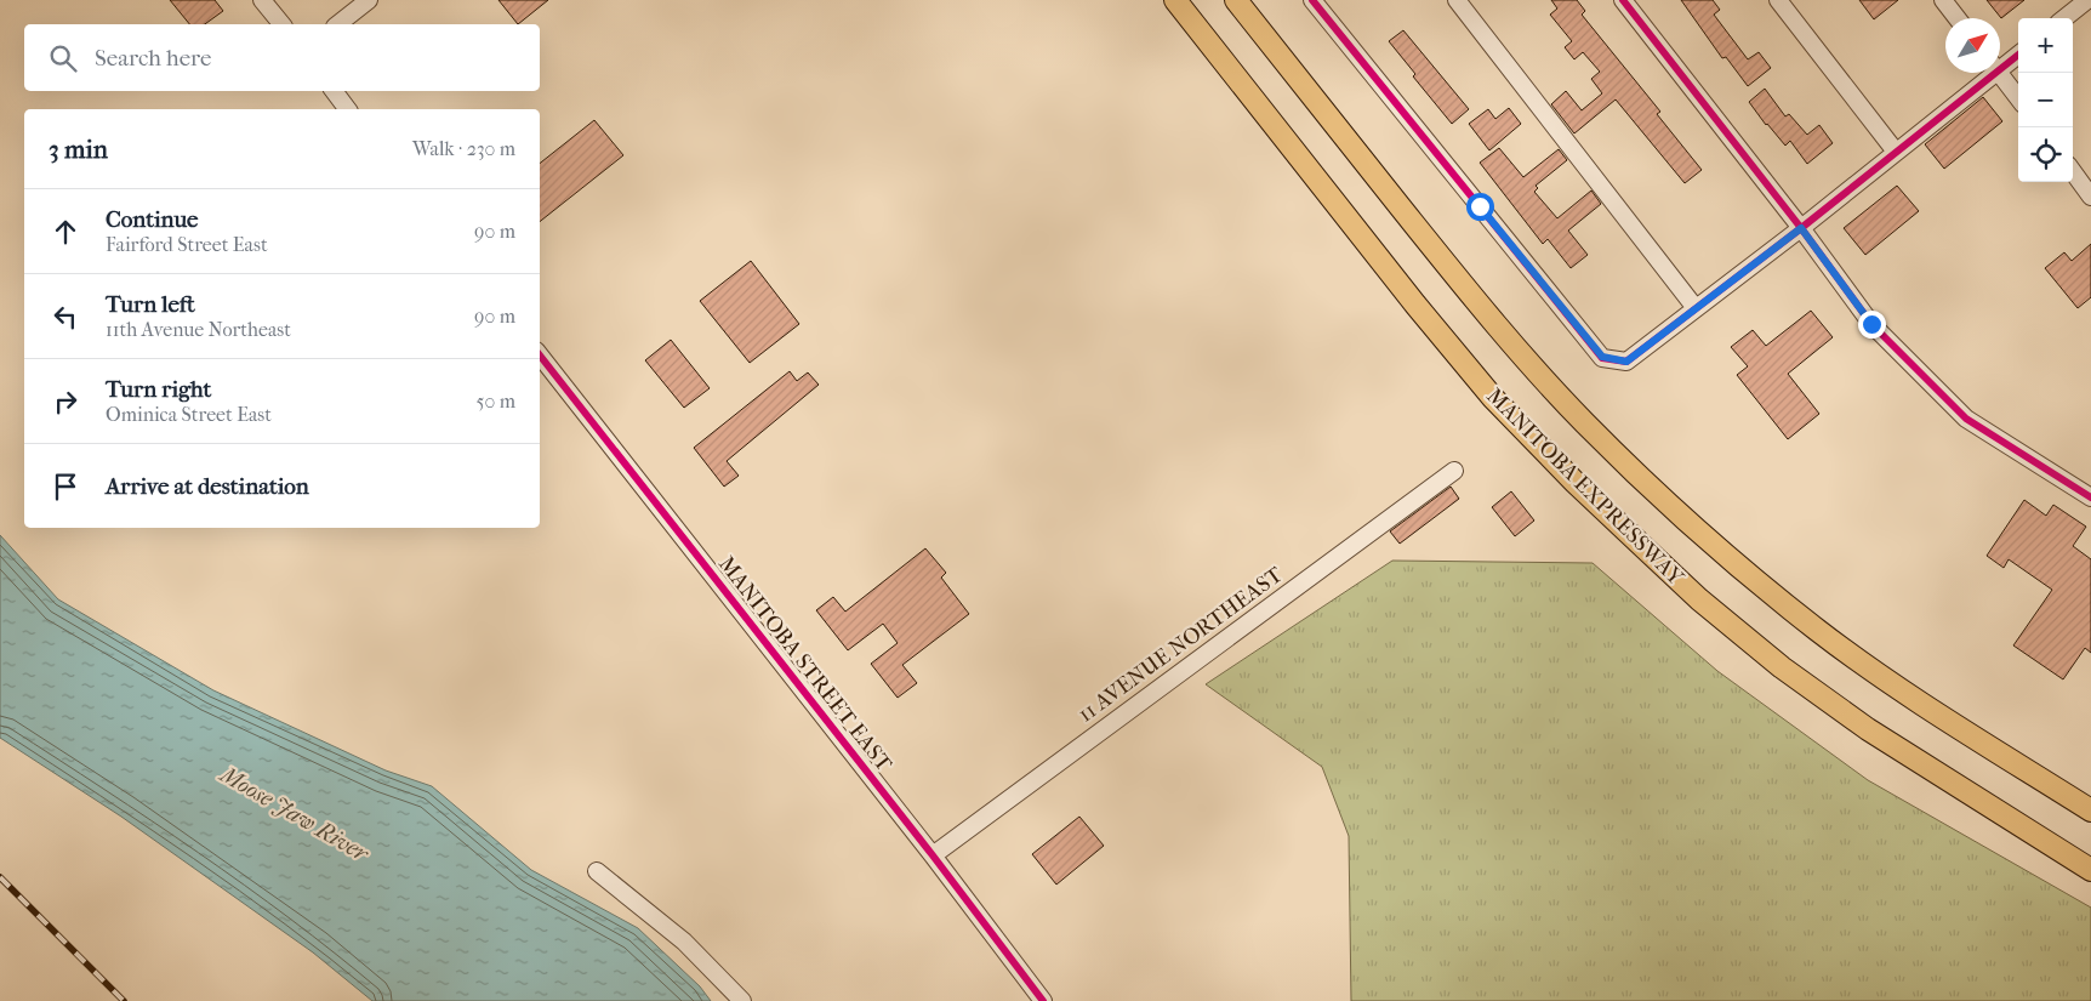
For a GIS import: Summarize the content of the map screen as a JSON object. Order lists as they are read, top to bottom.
{
  "streets": {
    "main road": ["MANITOBA EXPRESSWAY"],
    "street": ["11 AVENUE NORTHEAST", "MANITOBA STREET EAST"]
  },
  "crossings": [
    ["11 AVENUE NORTHEAST", "MANITOBA STREET EAST"]
  ],
  "water": ["Moose Jaw River"],
  "north": "top right",
  "page": {
    "map_buttons": ["+", "−"],
    "search": "Search here",
    "heading": ["3 min", "Walk · 230 m"],
    "list": [
      ["Continue", "Fairford Street East", "90 m"],
      ["Turn left", "11th Avenue Northeast", "90 m"],
      ["Turn right", "Ominica Street East", "50 m"],
      "Arrive at destination"
    ]
  }
}
